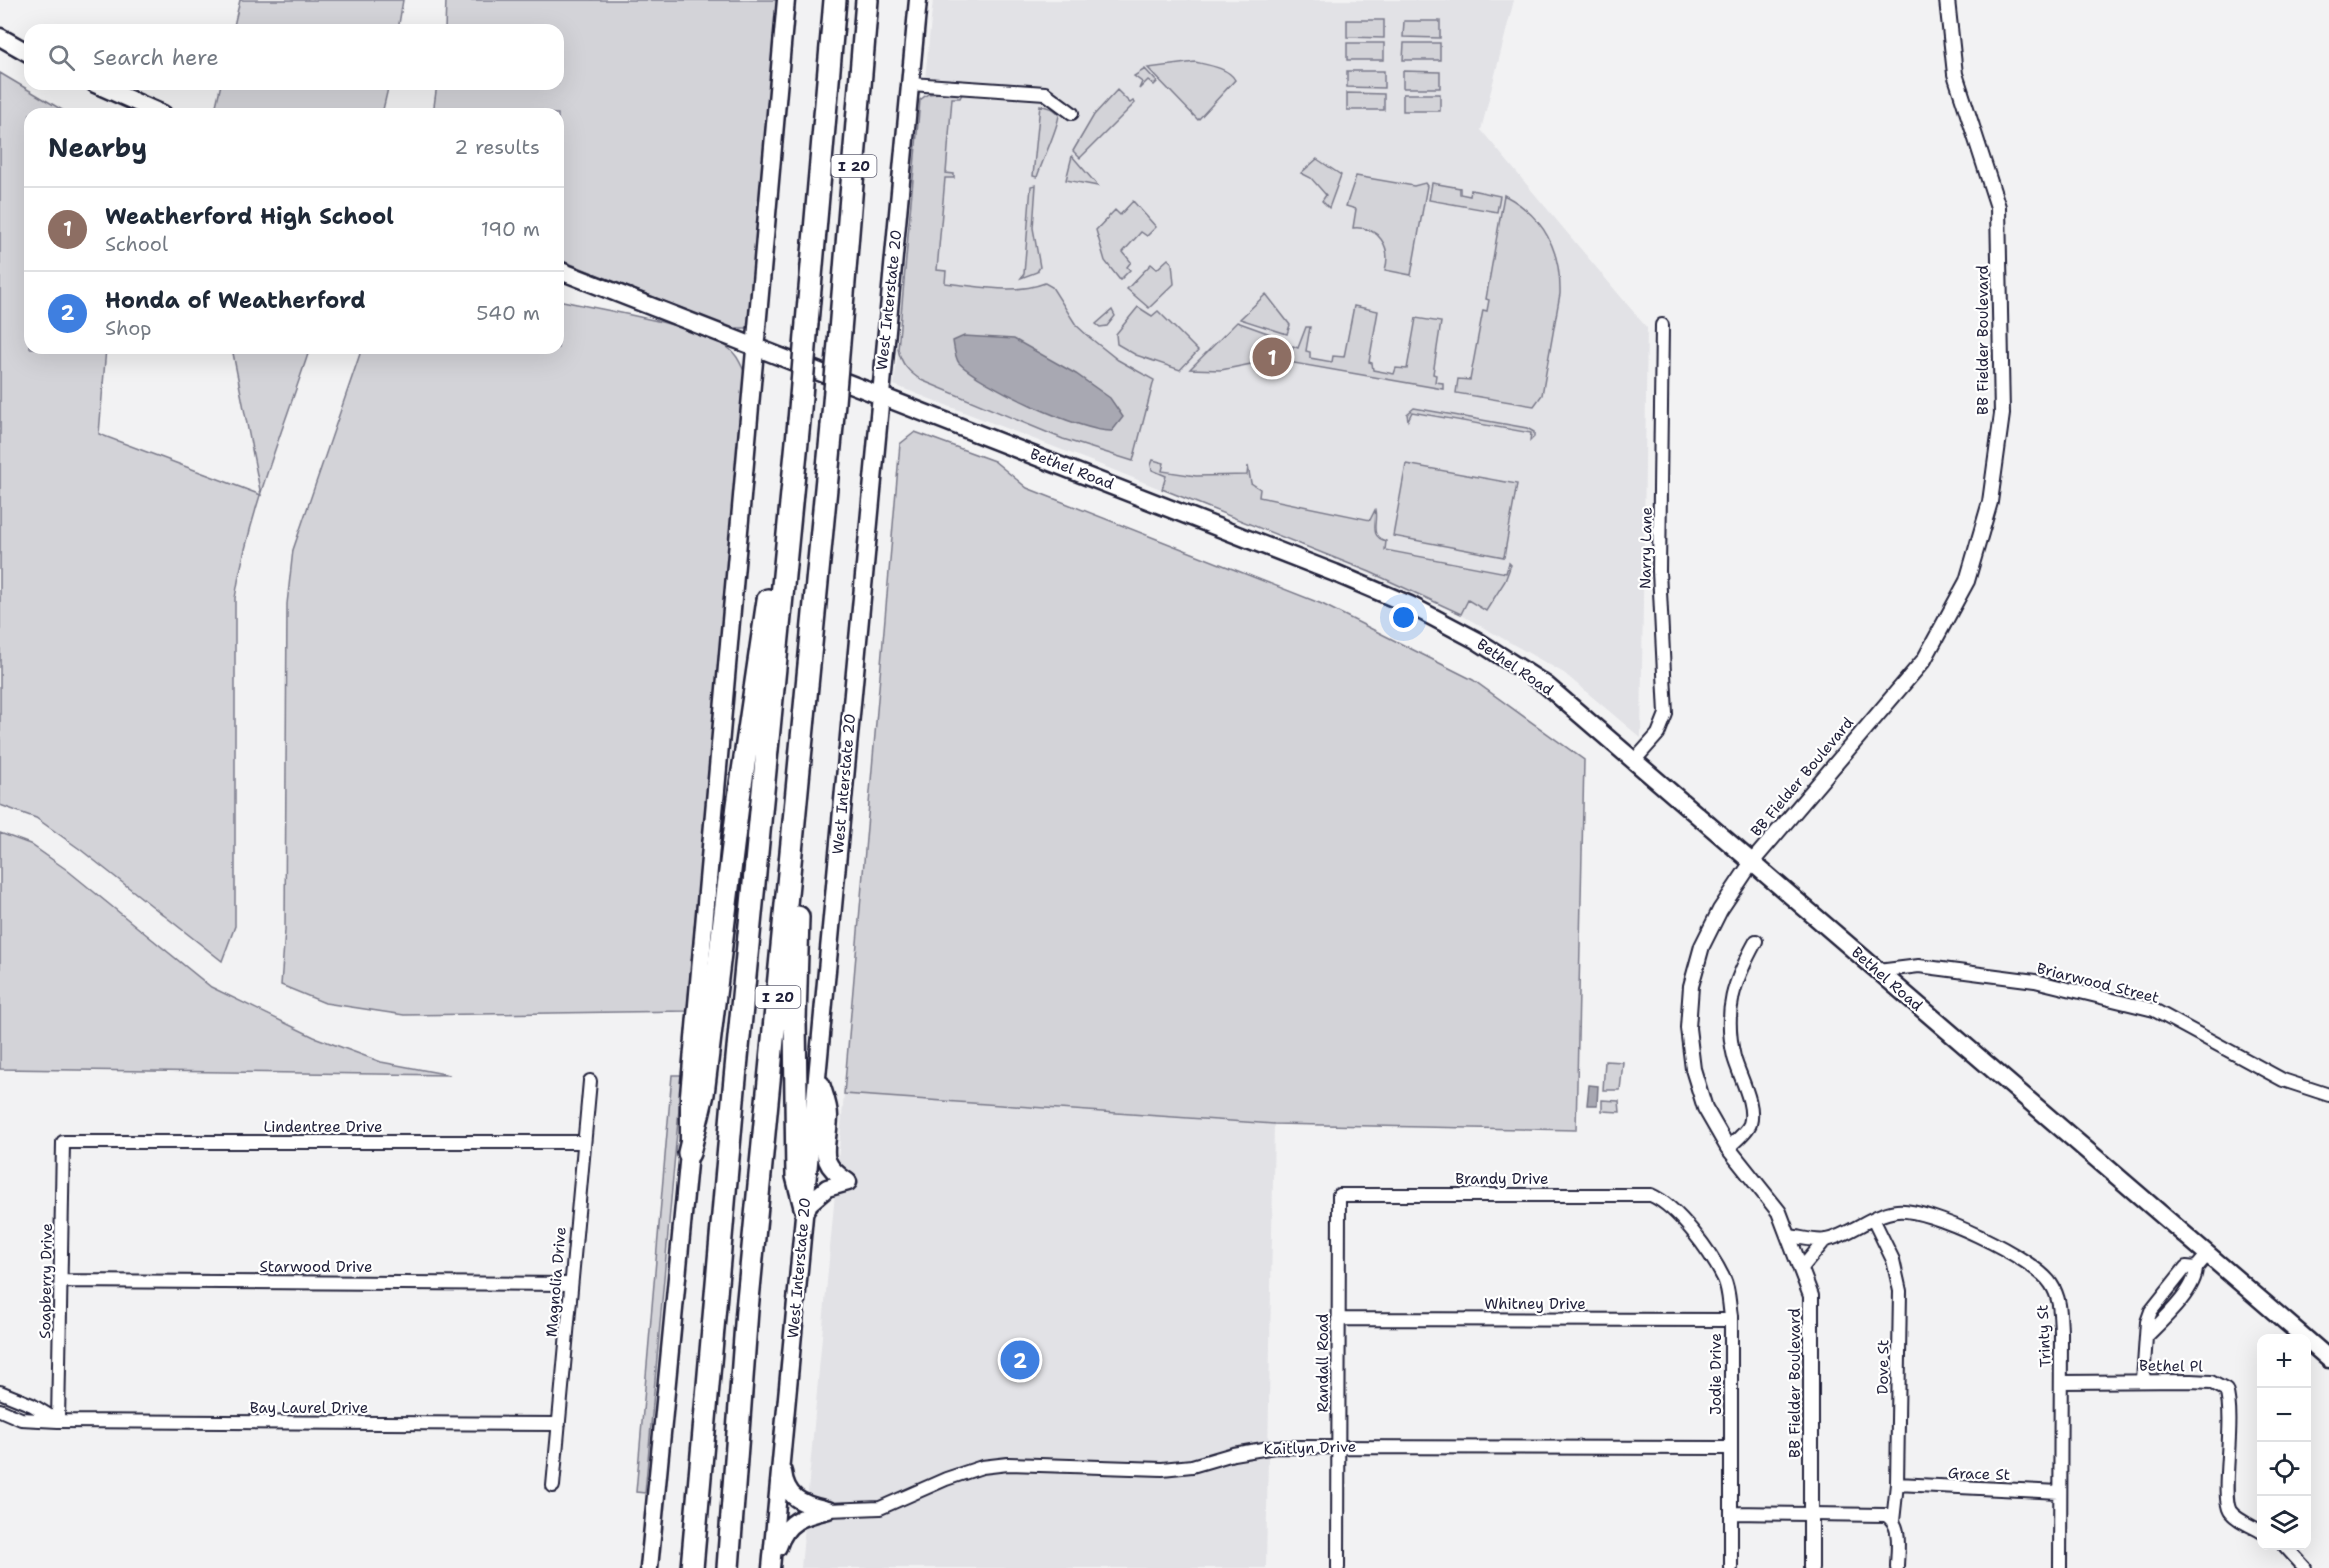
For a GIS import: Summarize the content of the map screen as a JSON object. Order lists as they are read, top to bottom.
{
  "streets": {
    "highway": ["I 20"],
    "main road": ["West Interstate 20", "Bethel Road", "Kaitlyn Drive"],
    "street": [
      "BB Fielder Boulevard",
      "Narry Lane",
      "Briarwood Street",
      "Lindentree Drive",
      "Brandy Drive",
      "Starwood Drive",
      "Soapberry Drive",
      "Magnolia Drive",
      "Whitney Drive",
      "Trinty St",
      "Randall Road",
      "Bethel Pl",
      "Dove St",
      "Jodie Drive",
      "Bay Laurel Drive",
      "Grace St"
    ]
  },
  "crossings": [
    ["West Interstate 20", "Bethel Road"],
    ["West Interstate 20", "Kaitlyn Drive"],
    ["BB Fielder Boulevard", "Bethel Road"],
    ["BB Fielder Boulevard", "Trinty St"],
    ["Bethel Road", "Narry Lane"],
    ["Bethel Road", "Briarwood Street"],
    ["Lindentree Drive", "Soapberry Drive"],
    ["Lindentree Drive", "Magnolia Drive"],
    ["Brandy Drive", "Randall Road"],
    ["Brandy Drive", "Jodie Drive"],
    ["Starwood Drive", "Soapberry Drive"],
    ["Starwood Drive", "Magnolia Drive"],
    ["Soapberry Drive", "Bay Laurel Drive"],
    ["Magnolia Drive", "Bay Laurel Drive"],
    ["Whitney Drive", "Randall Road"],
    ["Whitney Drive", "Jodie Drive"],
    ["Trinty St", "Bethel Pl"],
    ["Trinty St", "Dove St"],
    ["Trinty St", "Grace St"],
    ["Randall Road", "Kaitlyn Drive"],
    ["Dove St", "Grace St"],
    ["Jodie Drive", "Kaitlyn Drive"]
  ],
  "page": {
    "search": "Search here",
    "heading": ["Nearby", "2 results"],
    "list": [
      {
        "mark": "1",
        "name": "Weatherford High School",
        "note": "School",
        "value": "190 m"
      },
      {
        "mark": "2",
        "name": "Honda of Weatherford",
        "note": "Shop",
        "value": "540 m"
      }
    ],
    "pins": ["1", "2"],
    "map_buttons": ["+", "−"]
  }
}
